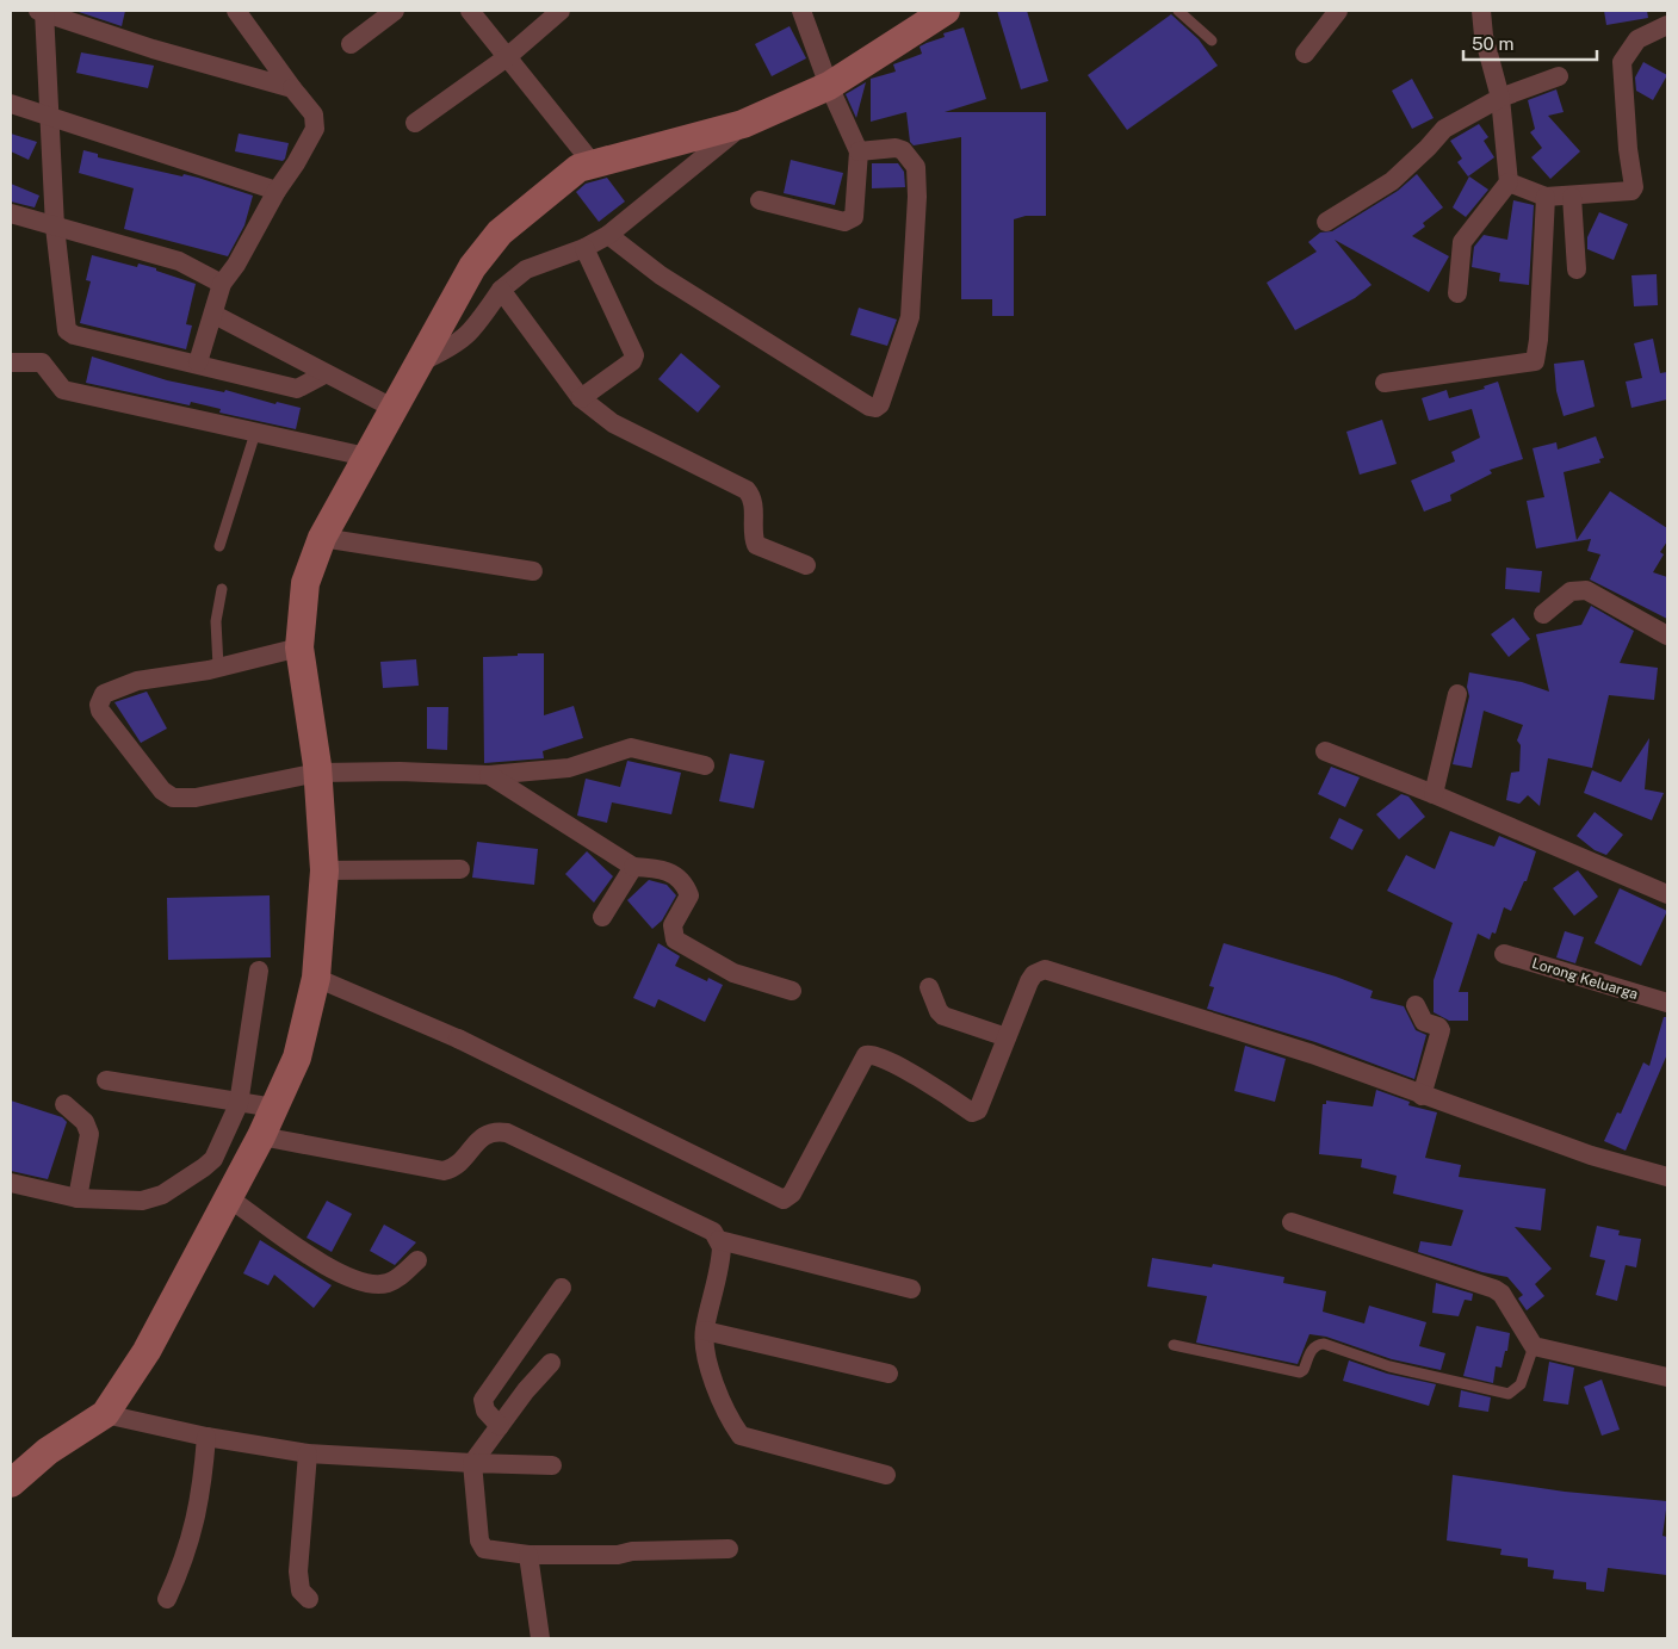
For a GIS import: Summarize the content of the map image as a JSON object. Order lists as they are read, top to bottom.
{
  "streets": {
    "street": ["Lorong Keluarga"]
  },
  "scale_bar": "50 m"
}
